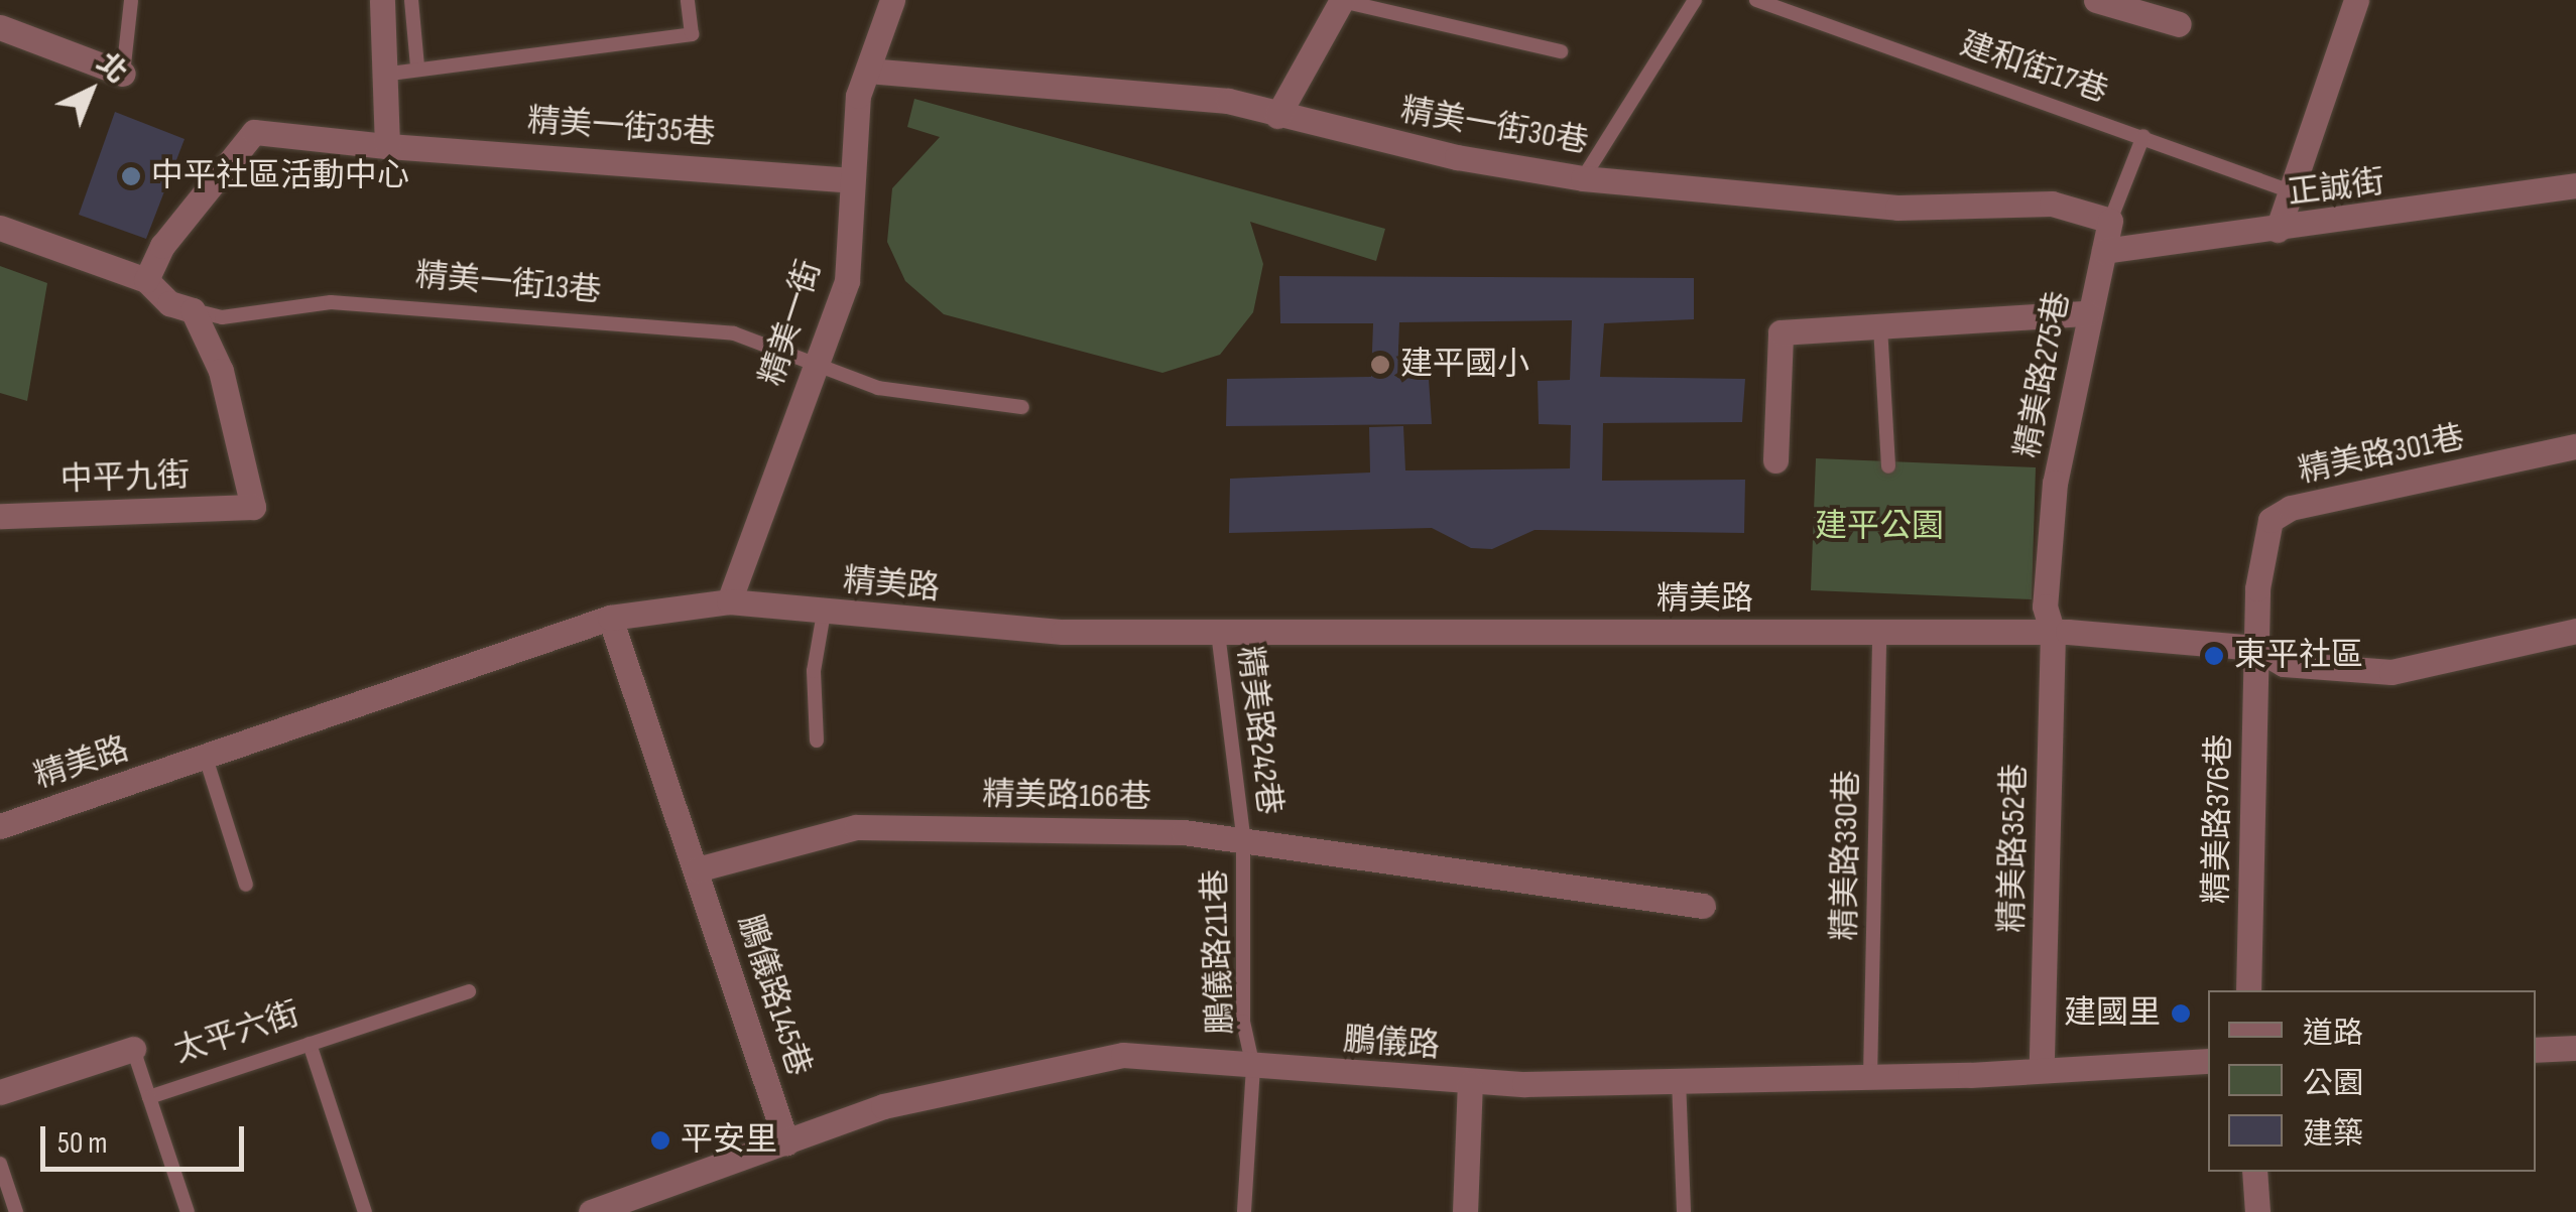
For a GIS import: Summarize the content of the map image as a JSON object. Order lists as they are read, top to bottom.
{
  "streets": {
    "street": [
      "精美一街30巷",
      "精美一街35巷",
      "正誠街",
      "精美一街13巷",
      "精美一街",
      "精美路275巷",
      "精美路301巷",
      "中平九街",
      "精美路",
      "精美路166巷",
      "精美路376巷",
      "精美路352巷",
      "鵬儀路145巷",
      "太平六街",
      "鵬儀路"
    ],
    "lane": [
      "建和街17巷",
      "精美路242巷",
      "精美路330巷",
      "鵬儀路211巷"
    ]
  },
  "crossings": [
    ["建和街17巷", "精美路275巷"],
    ["精美一街30巷", "精美一街"],
    ["精美一街30巷", "精美路275巷"],
    ["精美一街35巷", "精美一街13巷"],
    ["精美一街35巷", "精美一街"],
    ["正誠街", "精美路275巷"],
    ["精美一街13巷", "精美一街"],
    ["精美一街13巷", "中平九街"],
    ["精美一街", "精美路"],
    ["精美路275巷", "精美路"],
    ["精美路275巷", "精美路352巷"],
    ["精美路301巷", "精美路"],
    ["精美路301巷", "精美路376巷"],
    ["精美路", "精美路242巷"],
    ["精美路", "精美路376巷"],
    ["精美路", "精美路352巷"],
    ["精美路", "精美路330巷"],
    ["精美路242巷", "精美路166巷"],
    ["精美路242巷", "鵬儀路211巷"],
    ["精美路166巷", "鵬儀路211巷"],
    ["精美路166巷", "鵬儀路145巷"],
    ["精美路352巷", "鵬儀路"],
    ["精美路330巷", "鵬儀路"],
    ["鵬儀路211巷", "鵬儀路"],
    ["鵬儀路145巷", "鵬儀路"]
  ],
  "parks": ["建平公園"],
  "places": [
    "中平社區活動中心",
    "建平國小",
    "東平社區",
    "建國里",
    "平安里"
  ],
  "legend": ["道路", "公園", "建築"],
  "scale_bar": "50 m",
  "north": "top right"
}
